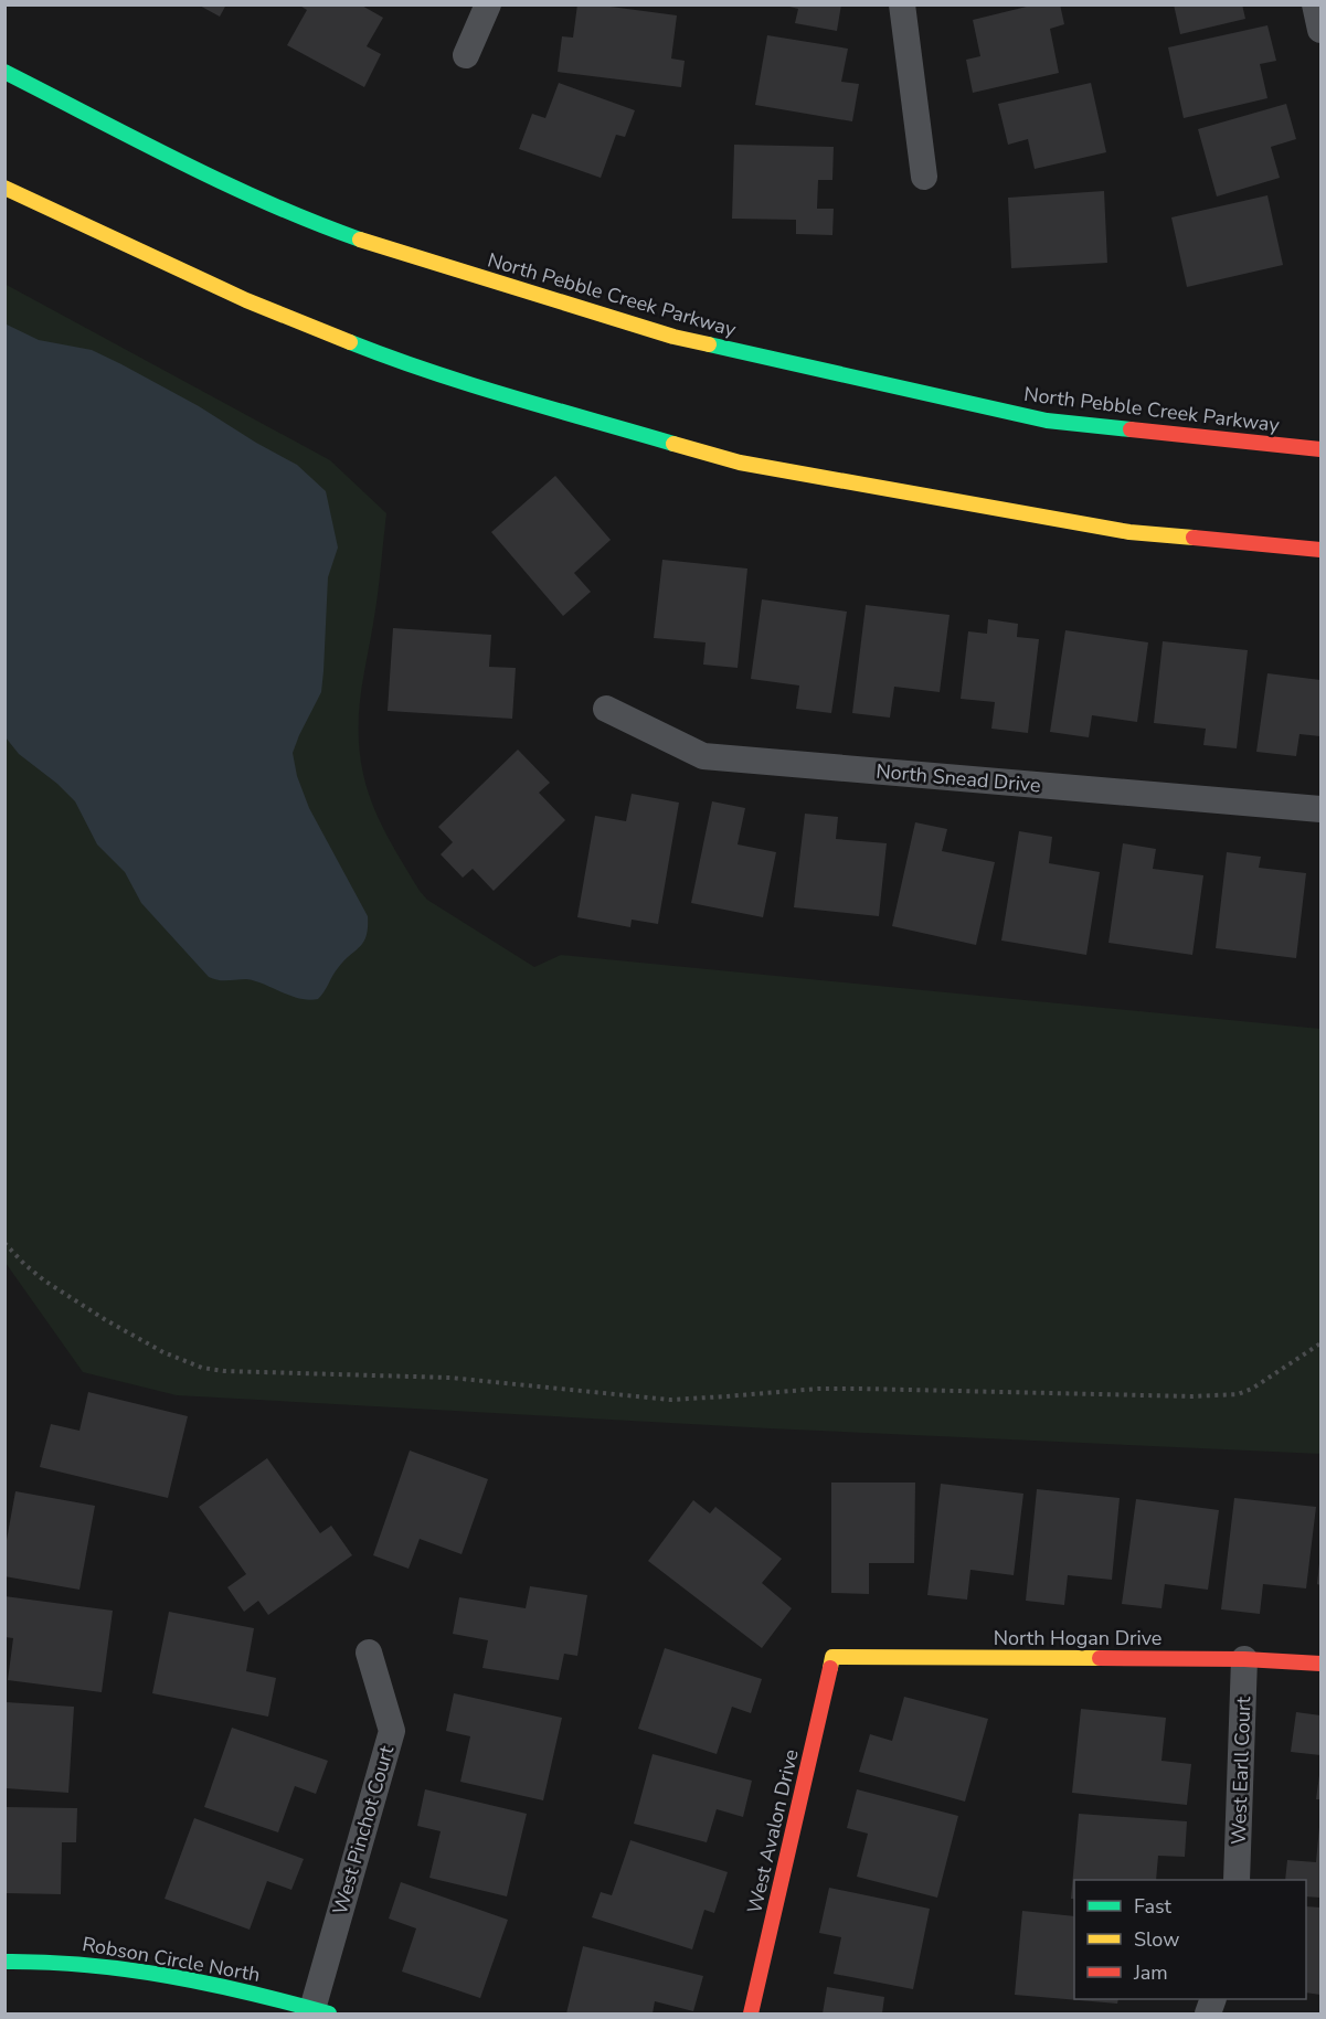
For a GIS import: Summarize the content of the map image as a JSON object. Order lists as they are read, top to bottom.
{
  "streets": {
    "main road": [
      "North Pebble Creek Parkway",
      "North Hogan Drive",
      "West Avalon Drive",
      "Robson Circle North"
    ],
    "street": ["North Snead Drive", "West Earll Court", "West Pinchot Court"]
  },
  "crossings": [
    ["North Hogan Drive", "West Earll Court"],
    ["North Hogan Drive", "West Avalon Drive"],
    ["West Pinchot Court", "Robson Circle North"]
  ],
  "legend": ["Fast", "Slow", "Jam"]
}
